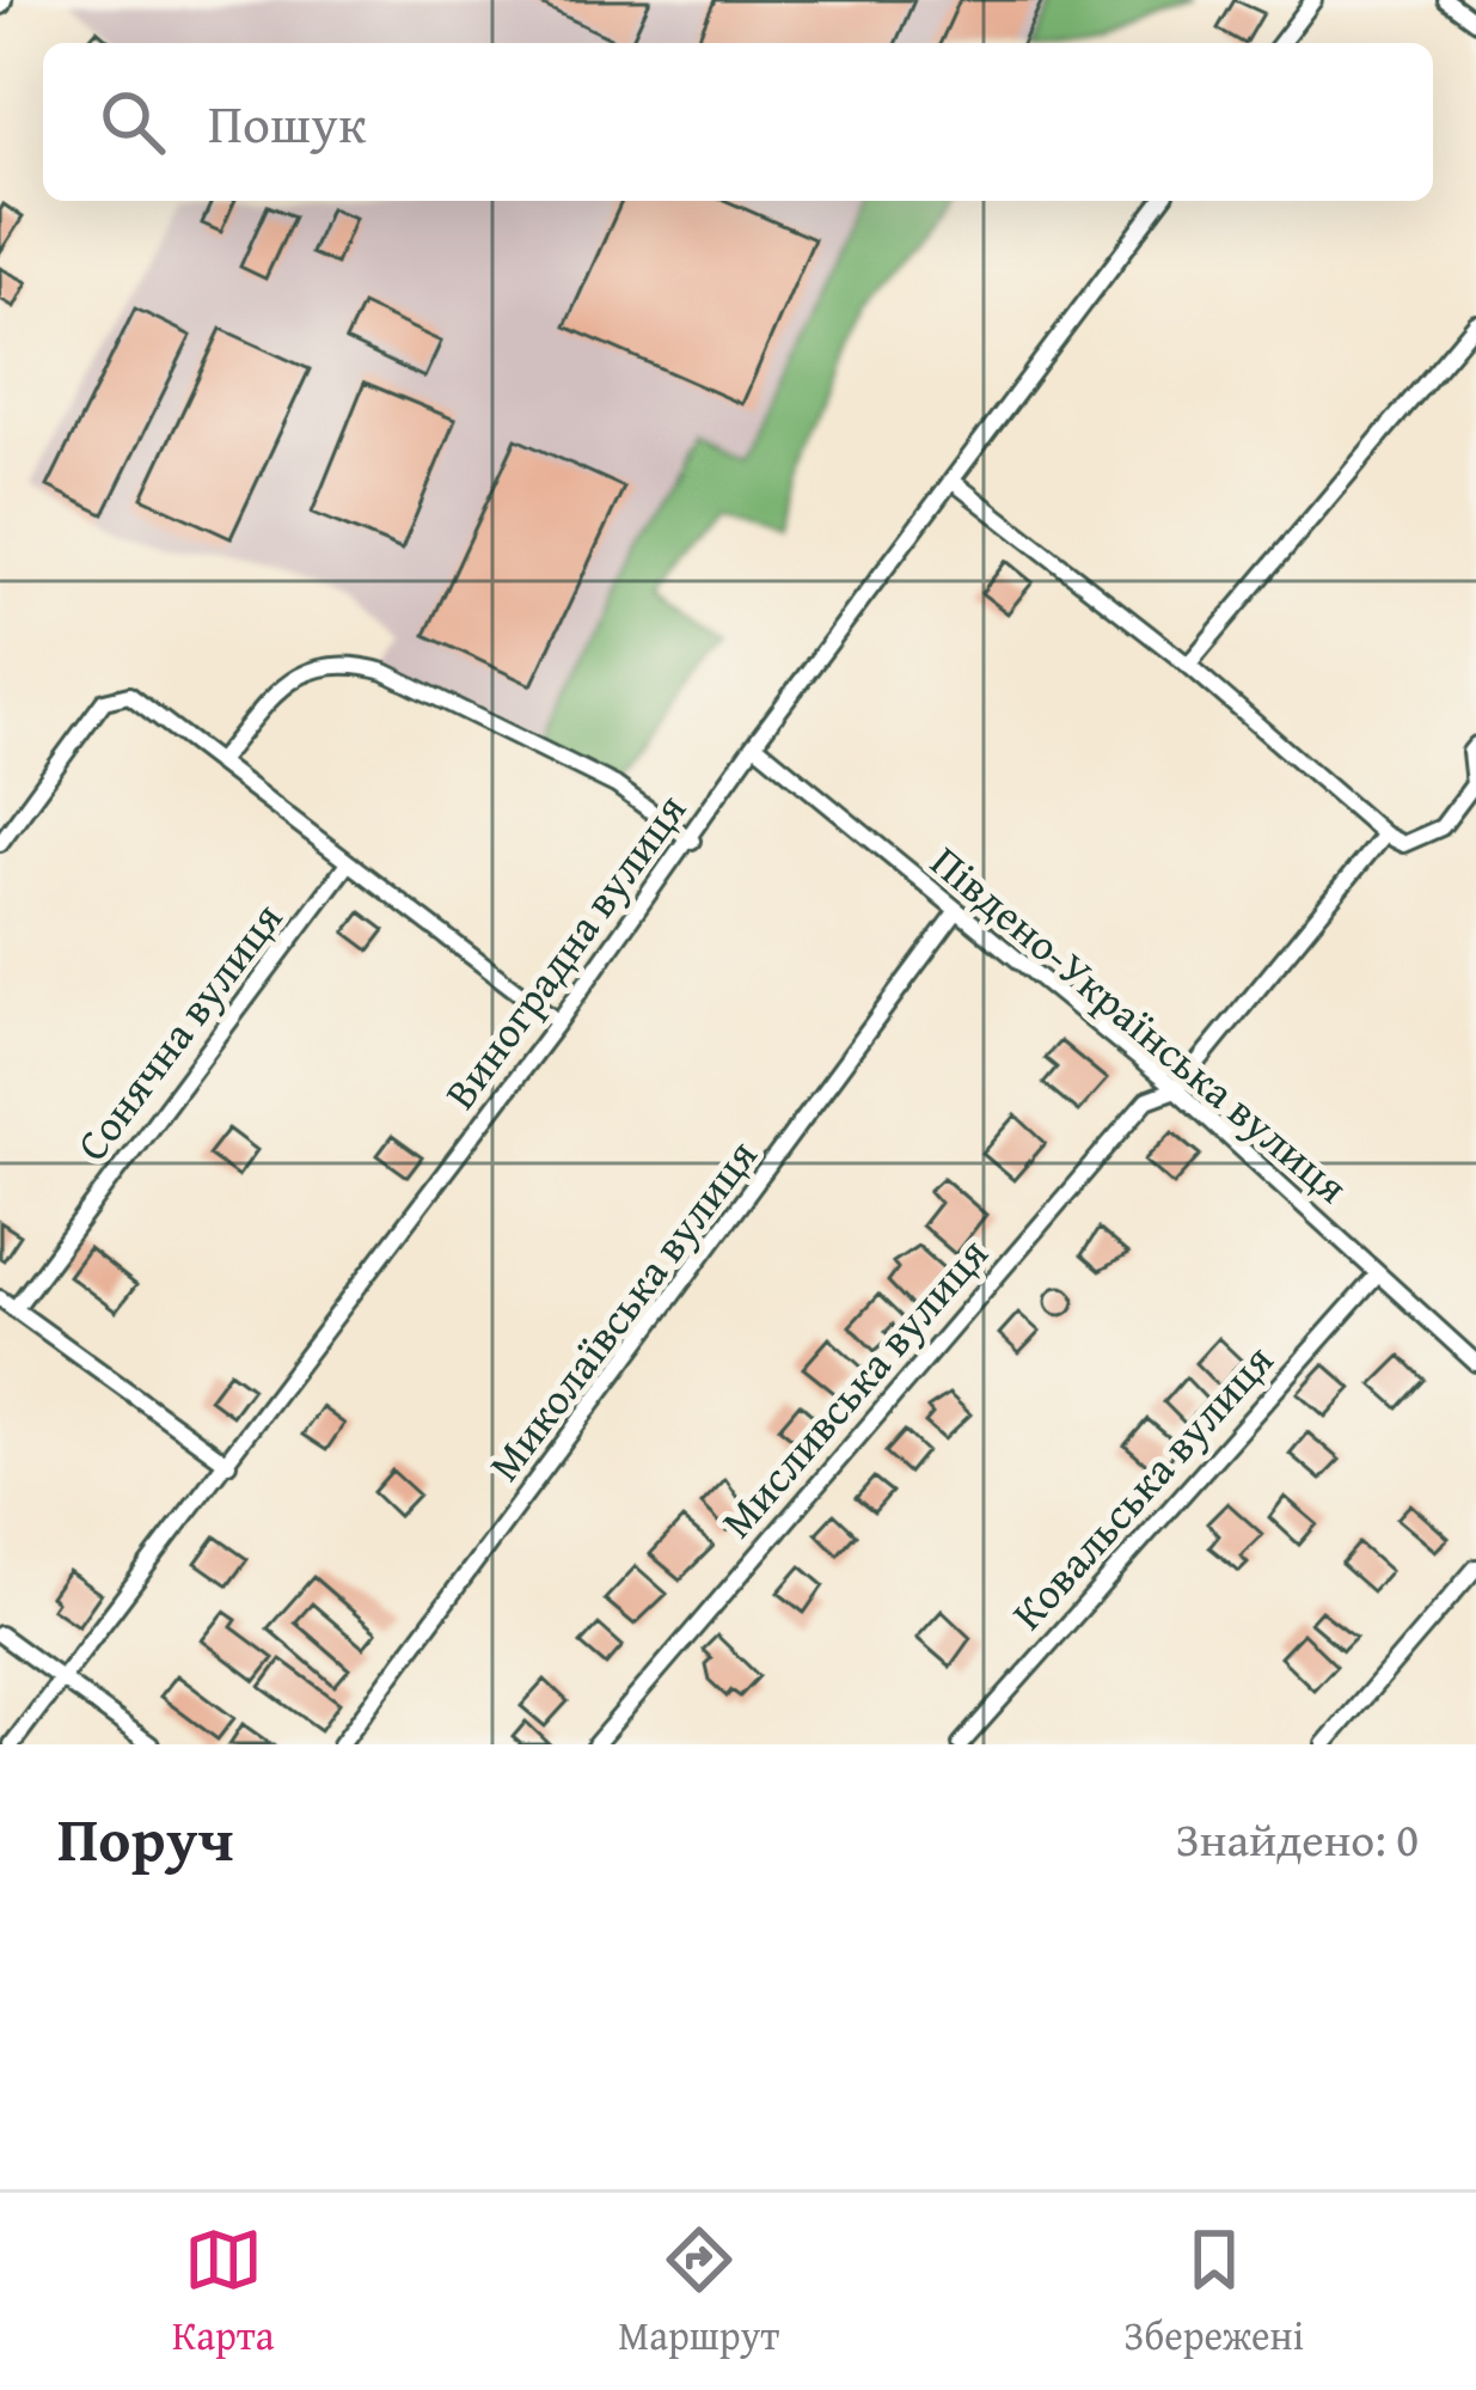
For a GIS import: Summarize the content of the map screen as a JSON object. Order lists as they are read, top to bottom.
{
  "streets": {
    "street": [
      "Виноградна вулиця",
      "Південо-Українська вулиця",
      "Сонячна вулиця",
      "Миколаївська вулиця",
      "Мисливська вулиця",
      "Ковальська вулиця"
    ]
  },
  "crossings": [
    ["Виноградна вулиця", "Південо-Українська вулиця"],
    ["Південо-Українська вулиця", "Миколаївська вулиця"],
    ["Південо-Українська вулиця", "Мисливська вулиця"],
    ["Південо-Українська вулиця", "Ковальська вулиця"]
  ],
  "page": {
    "search": "Пошук",
    "heading": ["Поруч", "Знайдено: 0"],
    "nav": ["Карта", "Маршрут", "Збережені"]
  }
}
